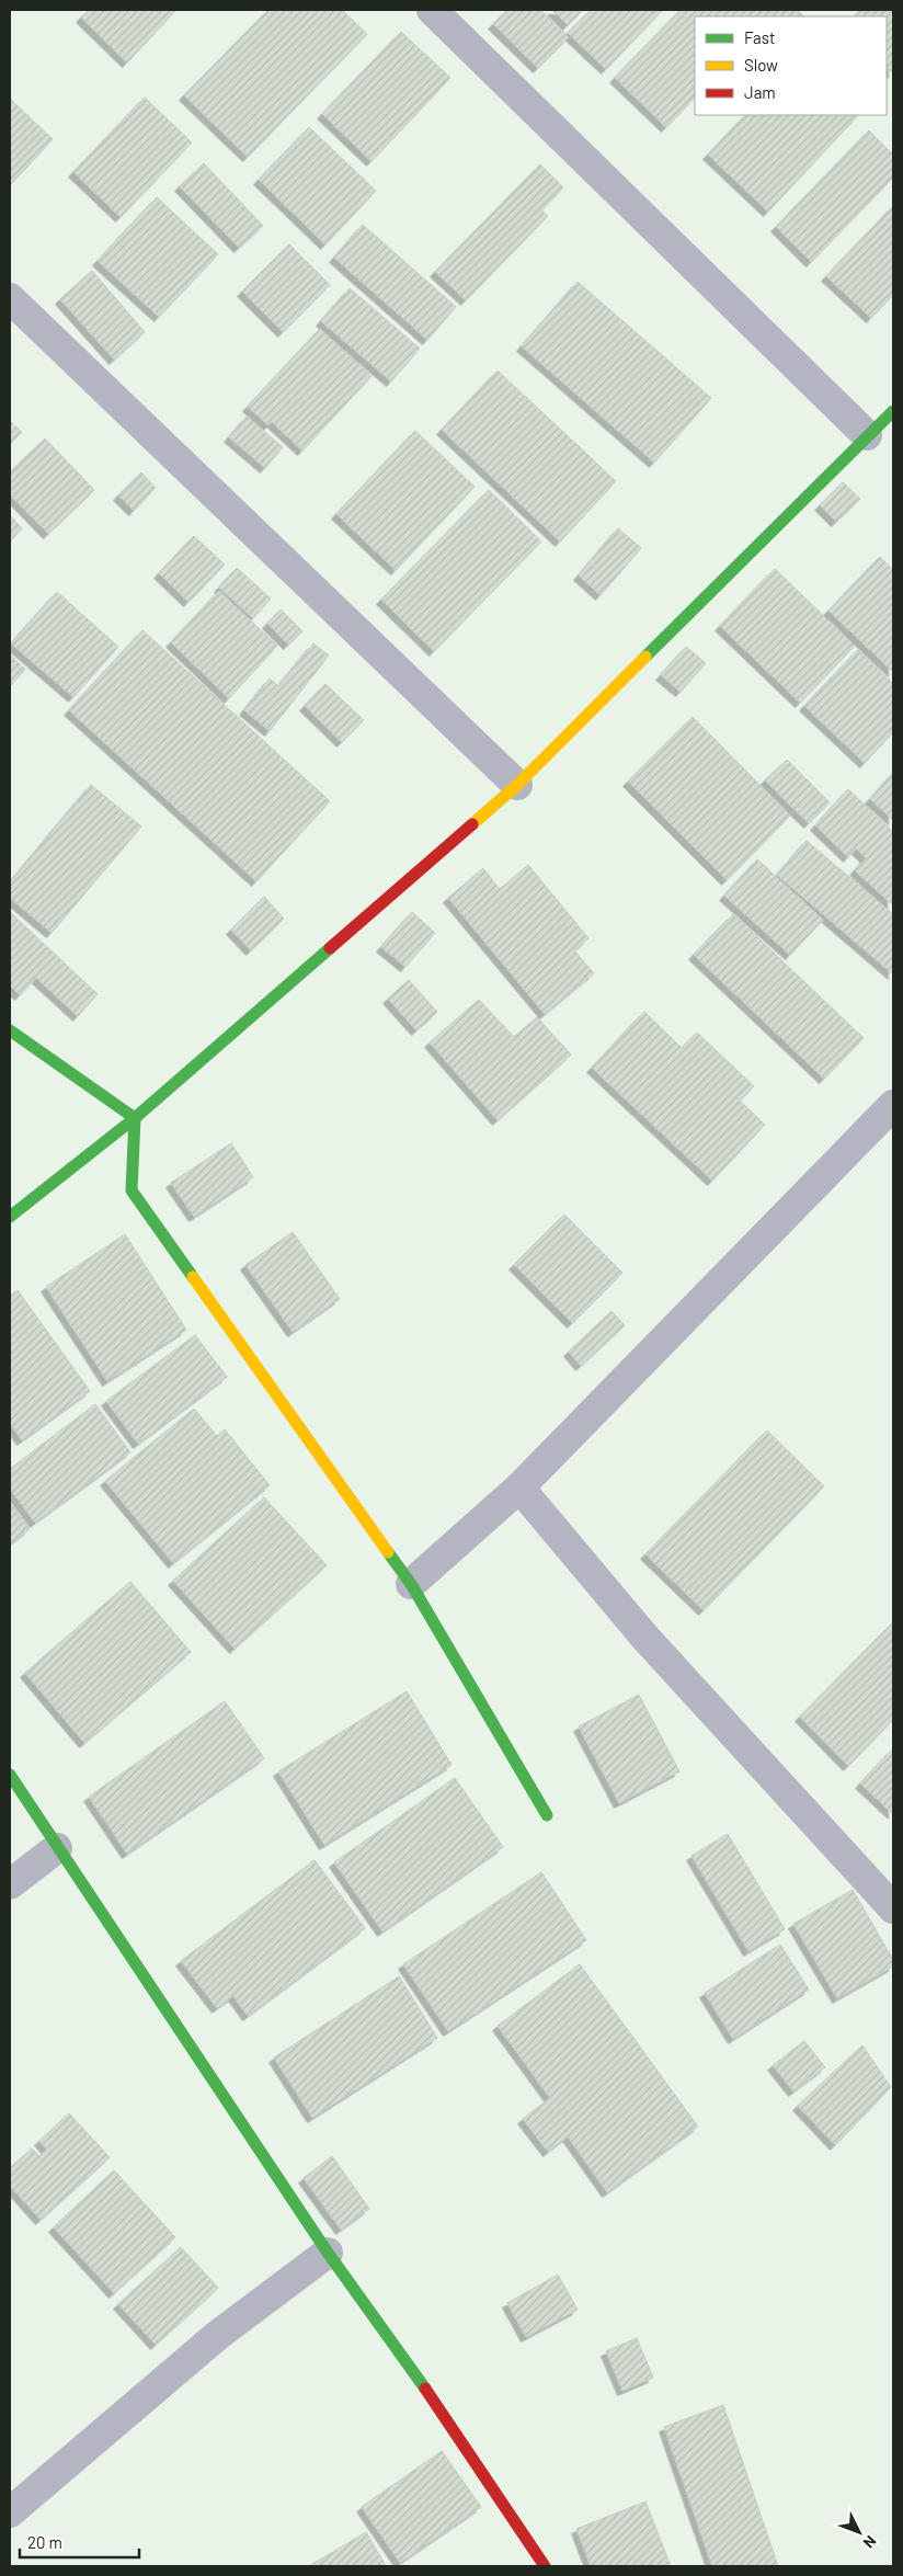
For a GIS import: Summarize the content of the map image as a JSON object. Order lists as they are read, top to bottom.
{
  "legend": ["Fast", "Slow", "Jam"],
  "scale_bar": "20 m",
  "north": "bottom right"
}
